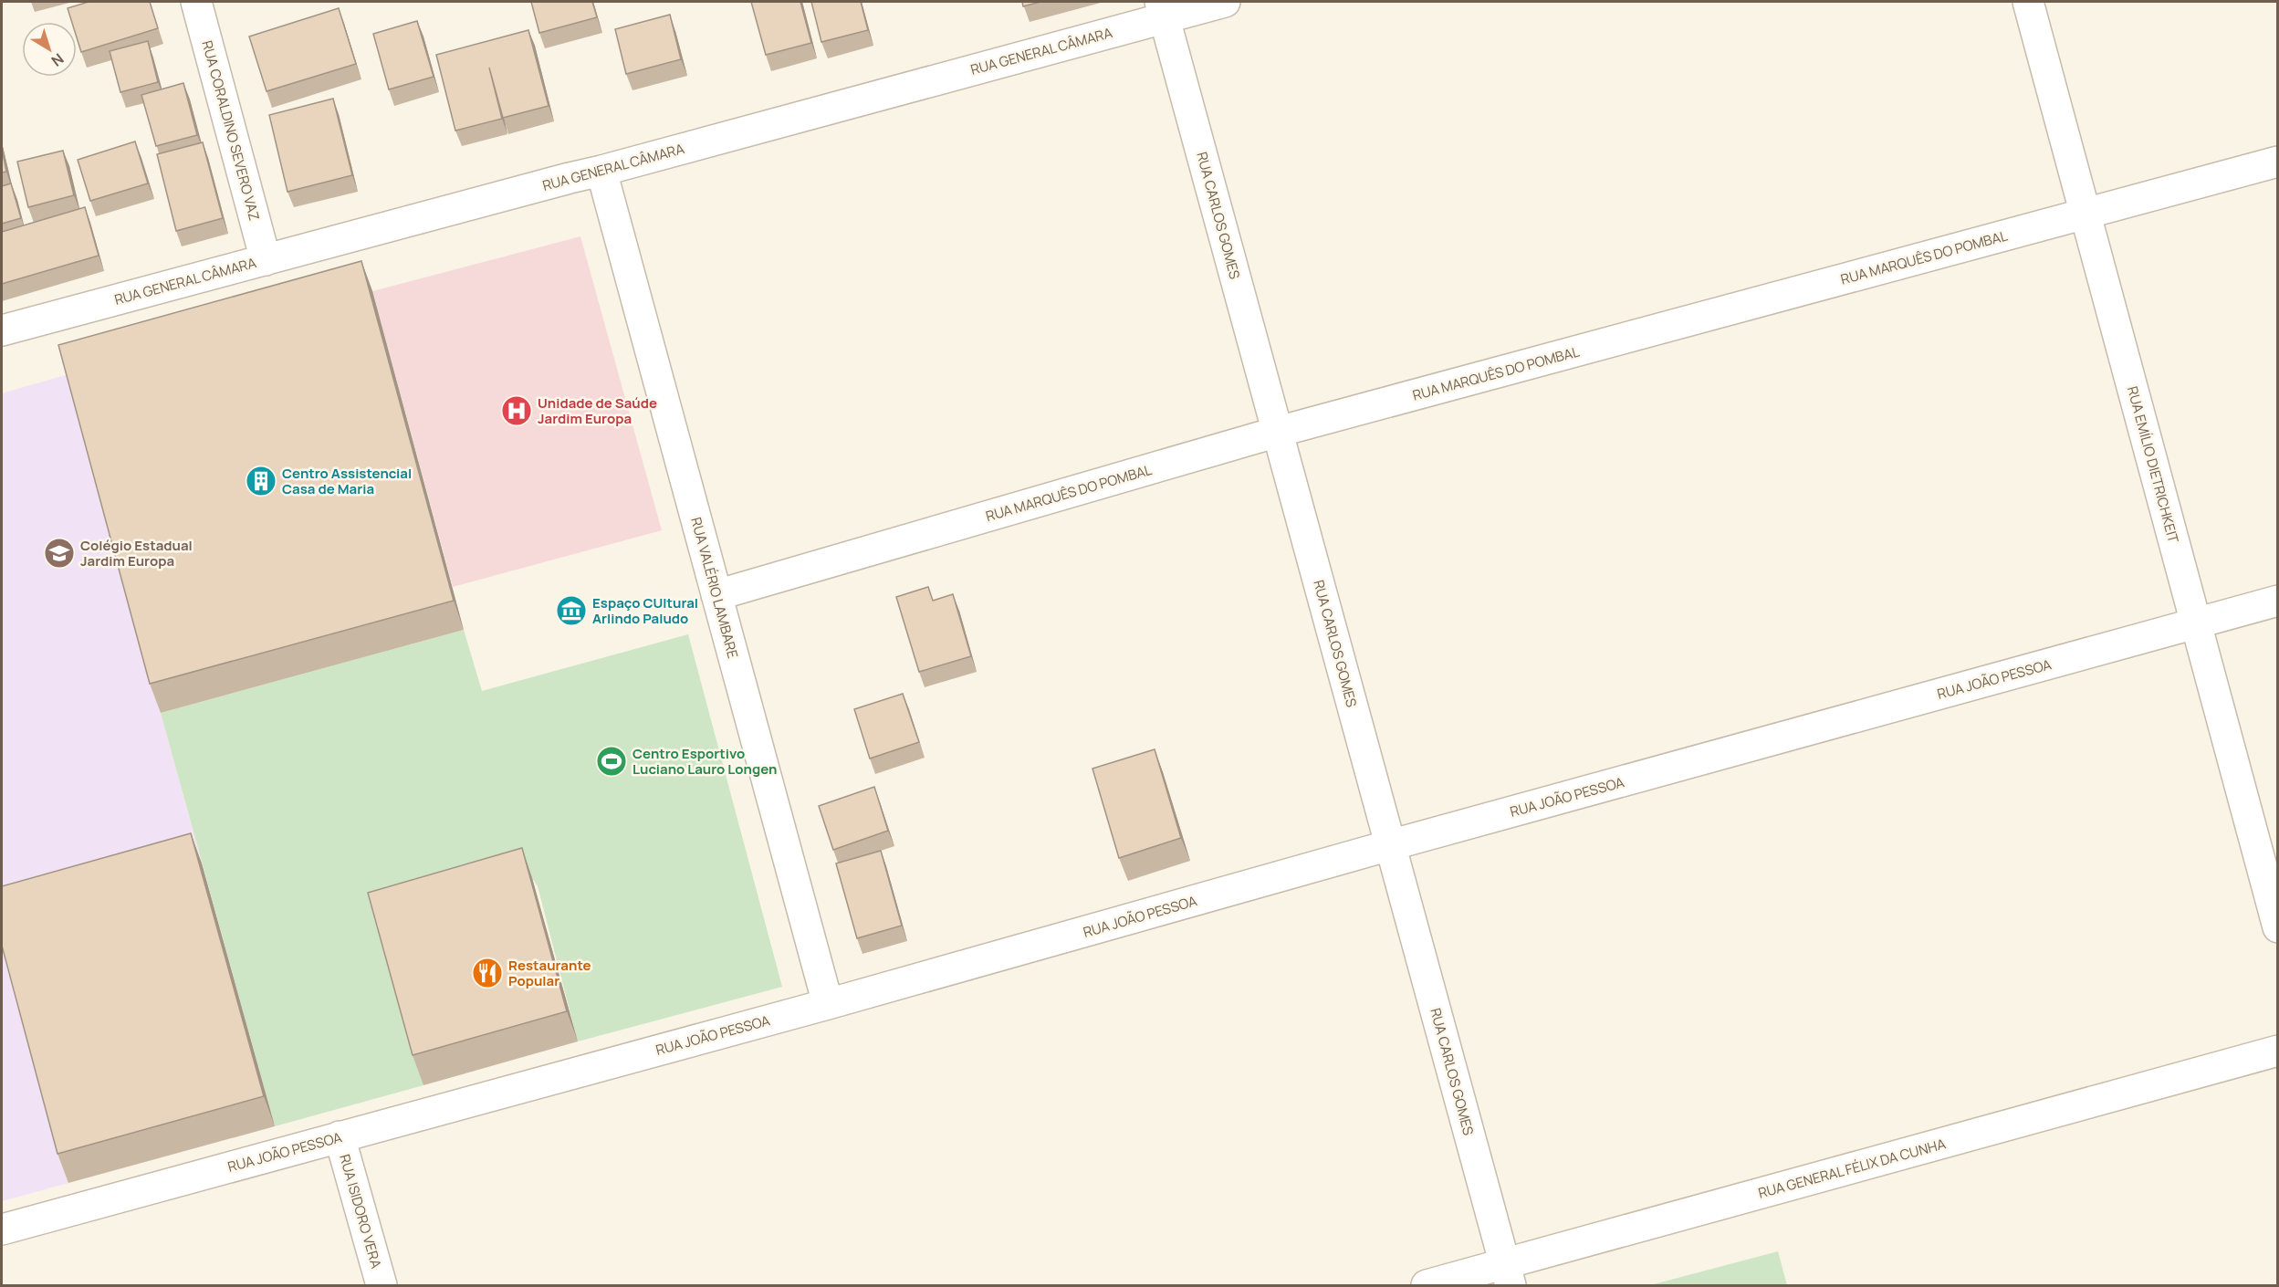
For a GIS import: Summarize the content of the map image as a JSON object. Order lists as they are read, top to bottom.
{
  "streets": {
    "street": [
      "RUA GENERAL CÂMARA",
      "RUA CORALDINO SEVERO VAZ",
      "RUA CARLOS GOMES",
      "RUA MARQUÊS DO POMBAL",
      "RUA EMÍLIO DIETRICHKEIT",
      "RUA VALÉRIO LAMBARE",
      "RUA JOÃO PESSOA",
      "RUA GENERAL FÉLIX DA CUNHA",
      "RUA ISIDORO VERA"
    ]
  },
  "crossings": [
    ["RUA GENERAL CÂMARA", "RUA CORALDINO SEVERO VAZ"],
    ["RUA GENERAL CÂMARA", "RUA CARLOS GOMES"],
    ["RUA GENERAL CÂMARA", "RUA VALÉRIO LAMBARE"],
    ["RUA CARLOS GOMES", "RUA MARQUÊS DO POMBAL"],
    ["RUA CARLOS GOMES", "RUA JOÃO PESSOA"],
    ["RUA CARLOS GOMES", "RUA GENERAL FÉLIX DA CUNHA"],
    ["RUA MARQUÊS DO POMBAL", "RUA EMÍLIO DIETRICHKEIT"],
    ["RUA MARQUÊS DO POMBAL", "RUA VALÉRIO LAMBARE"],
    ["RUA EMÍLIO DIETRICHKEIT", "RUA JOÃO PESSOA"],
    ["RUA VALÉRIO LAMBARE", "RUA JOÃO PESSOA"],
    ["RUA JOÃO PESSOA", "RUA ISIDORO VERA"]
  ],
  "places": {
    "hospital": ["Unidade de Saúde Jardim Europa"],
    "building": ["Centro Assistencial Casa de Maria"],
    "school or university": ["Colégio Estadual Jardim Europa"],
    "museum": ["Espaço CUltural Arlindo Paludo"],
    "sports": ["Centro Esportivo Luciano Lauro Longen"],
    "restaurant": ["Restaurante Popular"]
  },
  "north": "bottom right"
}
